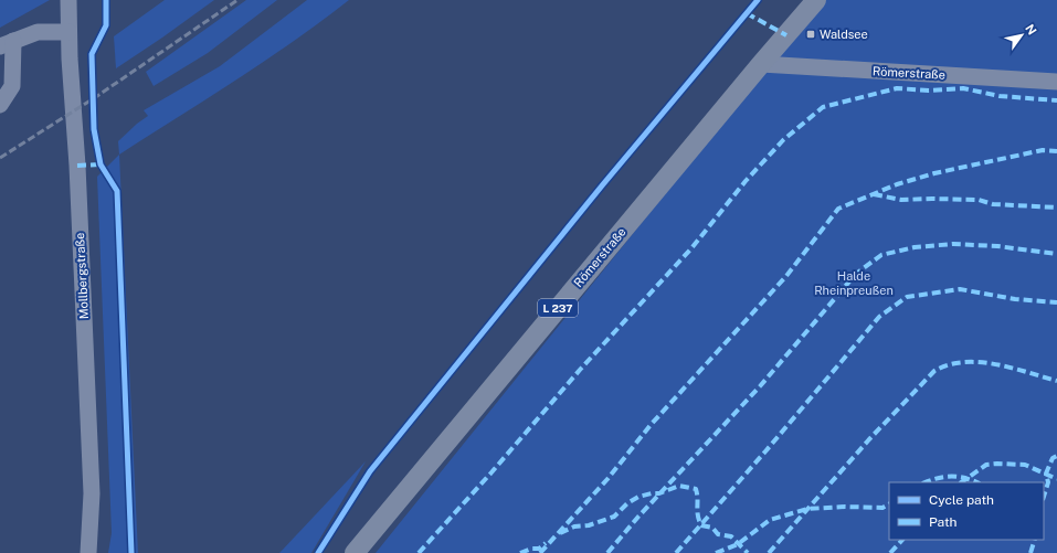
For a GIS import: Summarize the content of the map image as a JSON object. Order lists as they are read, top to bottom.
{
  "streets": {
    "main road": ["Römerstraße", "L 237"],
    "street": ["Mollbergstraße"]
  },
  "parks": ["Halde Rheinpreußen"],
  "places": {
    "transit": ["Waldsee"]
  },
  "legend": ["Cycle path", "Path"],
  "north": "top right"
}
